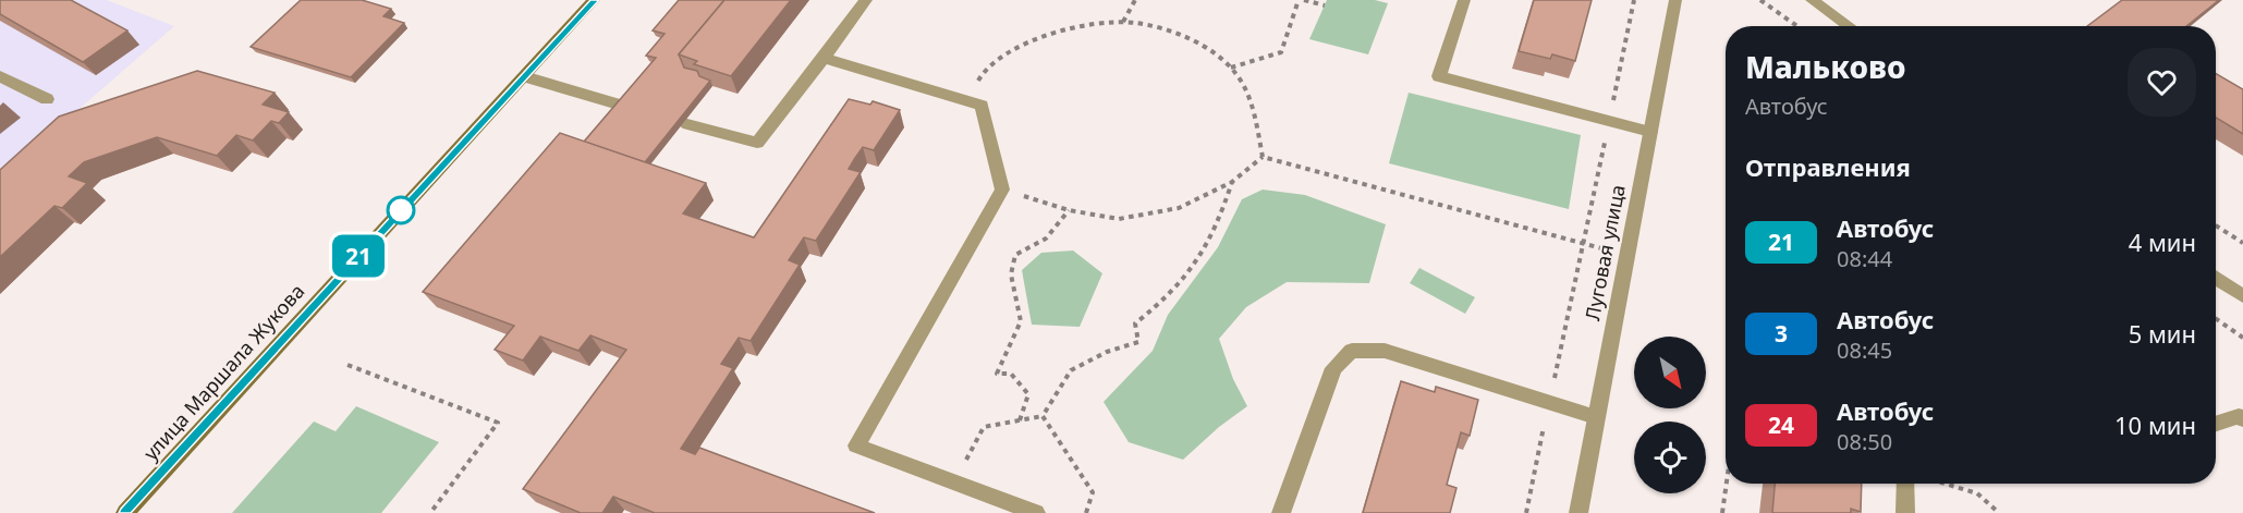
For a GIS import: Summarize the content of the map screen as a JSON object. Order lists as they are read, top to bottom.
{
  "streets": {
    "main road": ["улица Маршала Жукова"],
    "street": ["Луговая улица"]
  },
  "lines": ["bus line 21"],
  "north": "bottom right",
  "page": {
    "on_map": "21",
    "heading": [
      ["Мальково", "Автобус"],
      "Отправления"
    ],
    "list": [
      {
        "mark": "21",
        "name": "Автобус",
        "note": "08:44",
        "value": "4 мин"
      },
      {
        "mark": "3",
        "name": "Автобус",
        "note": "08:45",
        "value": "5 мин"
      },
      {
        "mark": "24",
        "name": "Автобус",
        "note": "08:50",
        "value": "10 мин"
      }
    ]
  }
}
